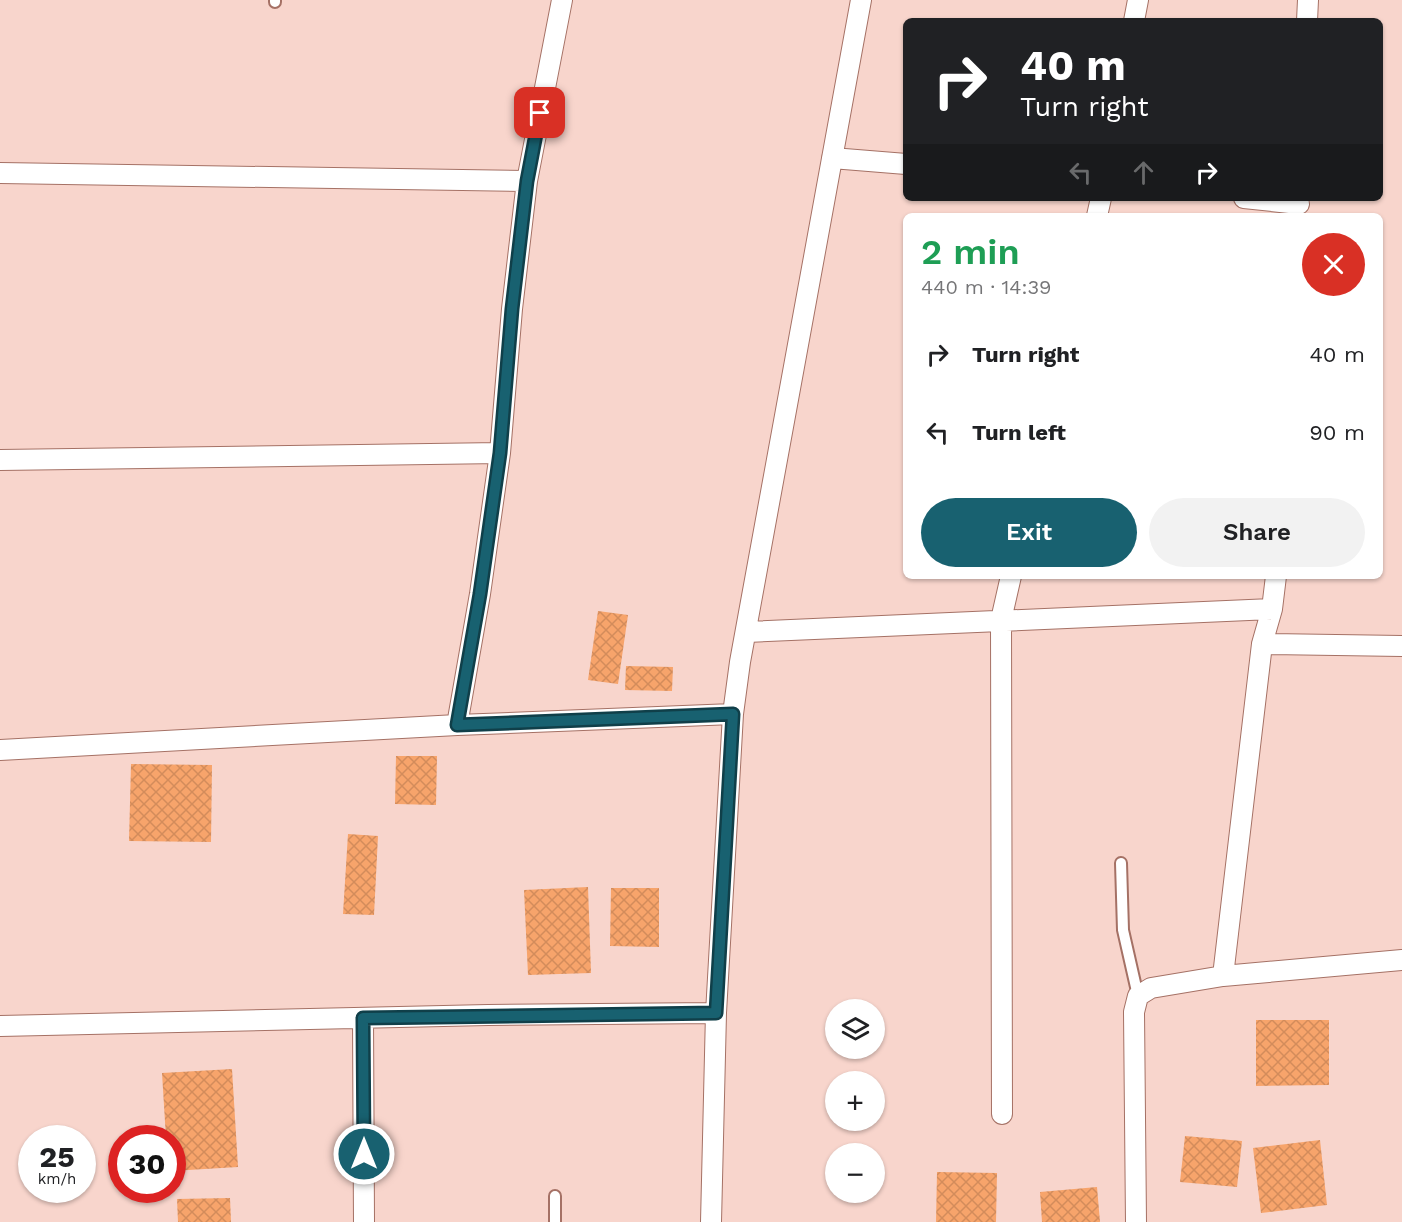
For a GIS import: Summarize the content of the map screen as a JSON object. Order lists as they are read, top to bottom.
{
  "page": {
    "turn": ["40 m", "Turn right"],
    "heading": ["2 min", "440 m · 14:39"],
    "list": [
      {
        "name": "Turn right",
        "value": "40 m"
      },
      {
        "name": "Turn left",
        "value": "90 m"
      }
    ],
    "buttons": ["Exit", "Share"],
    "map_buttons": ["+", "−"],
    "speed": "25 km/h",
    "limit": "30"
  }
}
